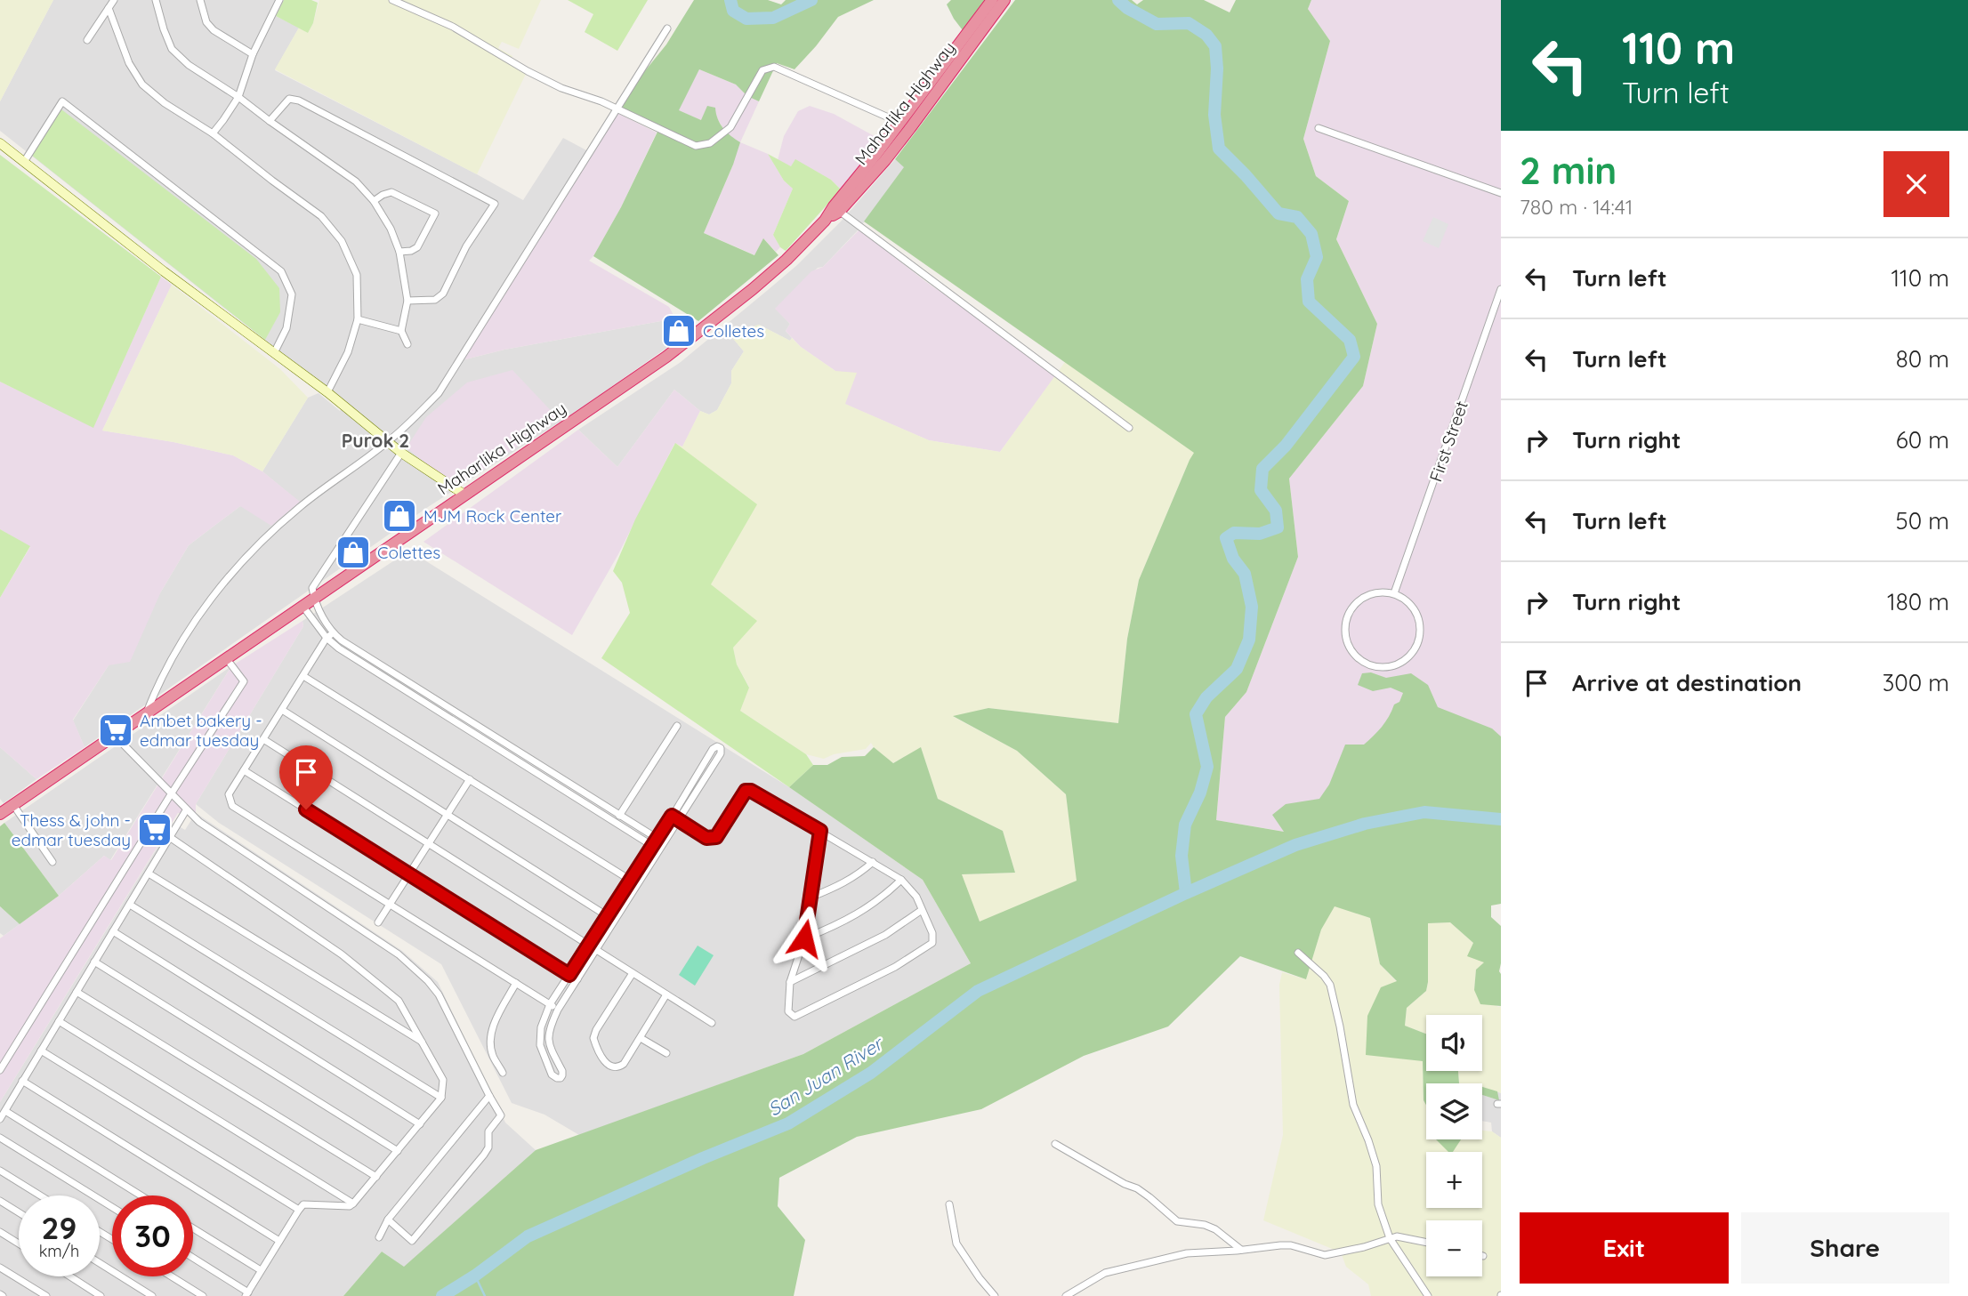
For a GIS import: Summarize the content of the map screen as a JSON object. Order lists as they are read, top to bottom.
{
  "streets": {
    "highway": ["Maharlika Highway"],
    "street": ["First Street"]
  },
  "districts": ["Purok 2"],
  "water": ["San Juan River"],
  "places": {
    "shop": ["Colletes", "MJM Rock Center", "Colettes"],
    "supermarket": ["Ambet bakery - edmar tuesday", "Thess & john - edmar tuesday"]
  },
  "page": {
    "turn": ["110 m", "Turn left"],
    "heading": ["2 min", "780 m · 14:41"],
    "list": [
      {
        "name": "Turn left",
        "value": "110 m"
      },
      {
        "name": "Turn left",
        "value": "80 m"
      },
      {
        "name": "Turn right",
        "value": "60 m"
      },
      {
        "name": "Turn left",
        "value": "50 m"
      },
      {
        "name": "Turn right",
        "value": "180 m"
      },
      {
        "name": "Arrive at destination",
        "value": "300 m"
      }
    ],
    "map_buttons": ["+", "−"],
    "speed": "29 km/h",
    "limit": "30",
    "buttons": ["Exit", "Share"]
  }
}
